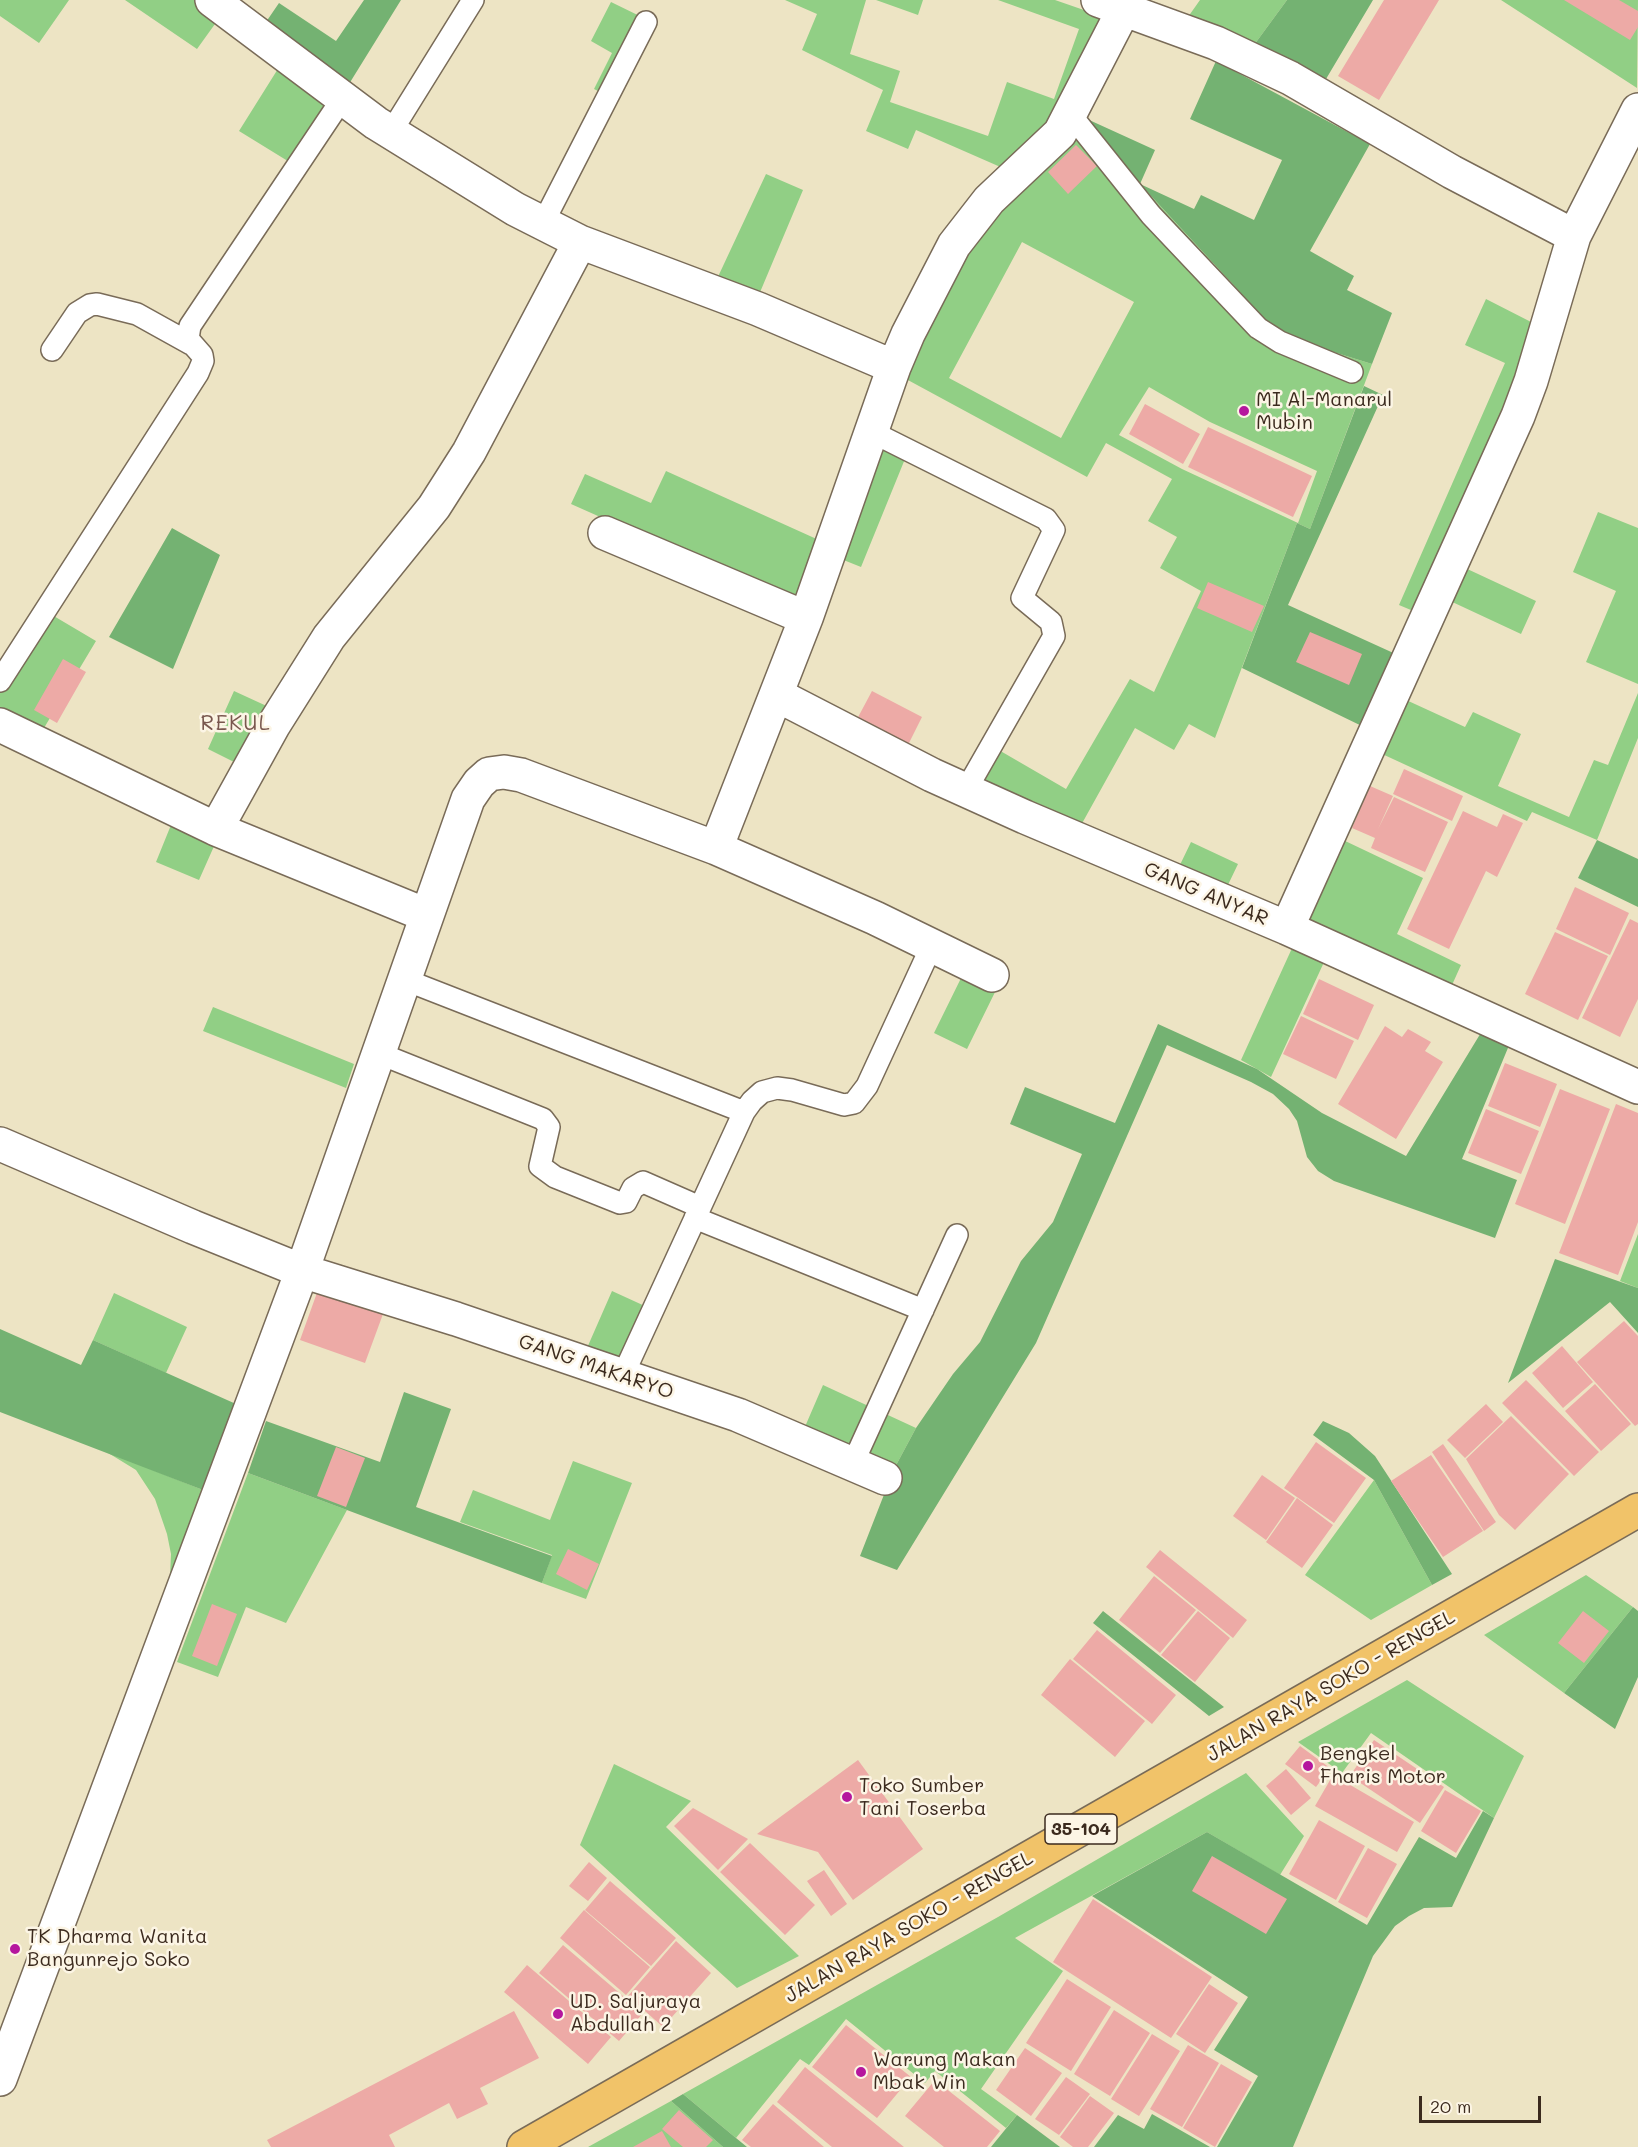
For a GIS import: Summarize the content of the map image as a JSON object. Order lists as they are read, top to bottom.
{
  "streets": {
    "main road": ["JALAN RAYA SOKO - RENGEL", "35-104"],
    "street": ["GANG ANYAR", "GANG MAKARYO"]
  },
  "districts": ["REKUL"],
  "places": [
    "MI Al-Manarul Mubin",
    "Bengkel Fharis Motor",
    "Toko Sumber Tani Toserba",
    "TK Dharma Wanita Bangunrejo Soko",
    "UD. Saljuraya Abdullah 2",
    "Warung Makan Mbak Win"
  ],
  "scale_bar": "20 m"
}
